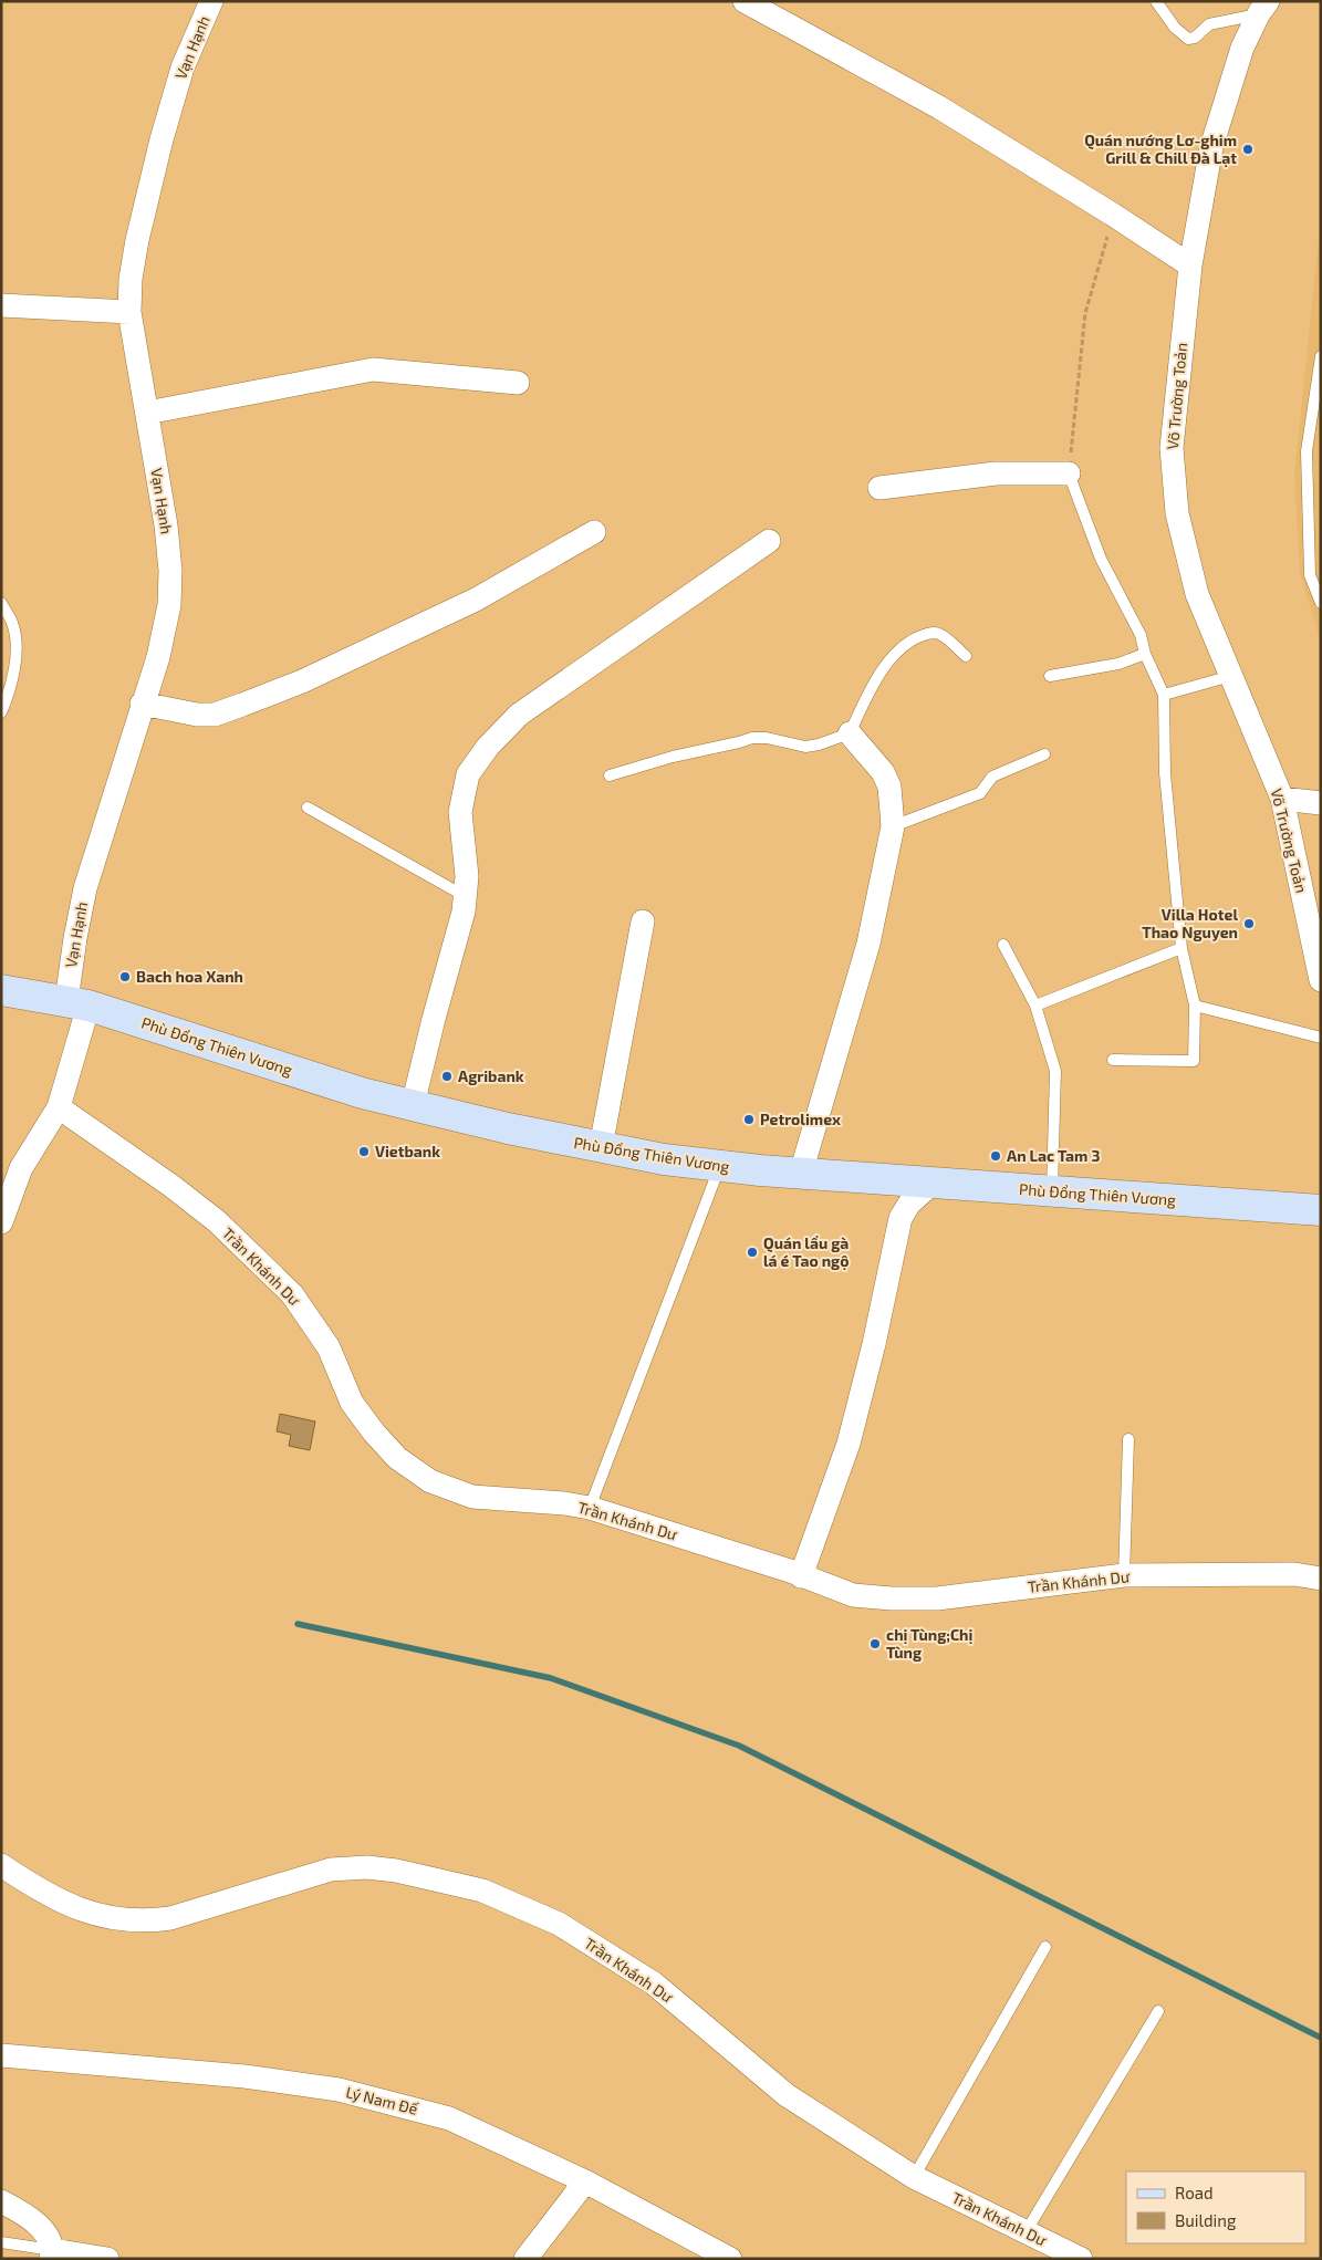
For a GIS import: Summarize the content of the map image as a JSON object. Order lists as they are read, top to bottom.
{
  "streets": {
    "main road": ["Phù Đổng Thiên Vương"],
    "street": [
      "Vạn Hạnh",
      "Võ Trường Toản",
      "Trần Khánh Dư",
      "Lý Nam Đế"
    ]
  },
  "crossings": [
    ["Vạn Hạnh", "Phù Đổng Thiên Vương"]
  ],
  "places": [
    "Quán nướng Lơ-ghim Grill & Chill Đà Lạt",
    "Villa Hotel Thao Nguyen",
    "Bach hoa Xanh",
    "Agribank",
    "Petrolimex",
    "Vietbank",
    "An Lac Tam 3",
    "Quán lẩu gà lá é Tao ngộ",
    "chị Tùng;Chị Tùng"
  ],
  "legend": ["Road", "Building"]
}
